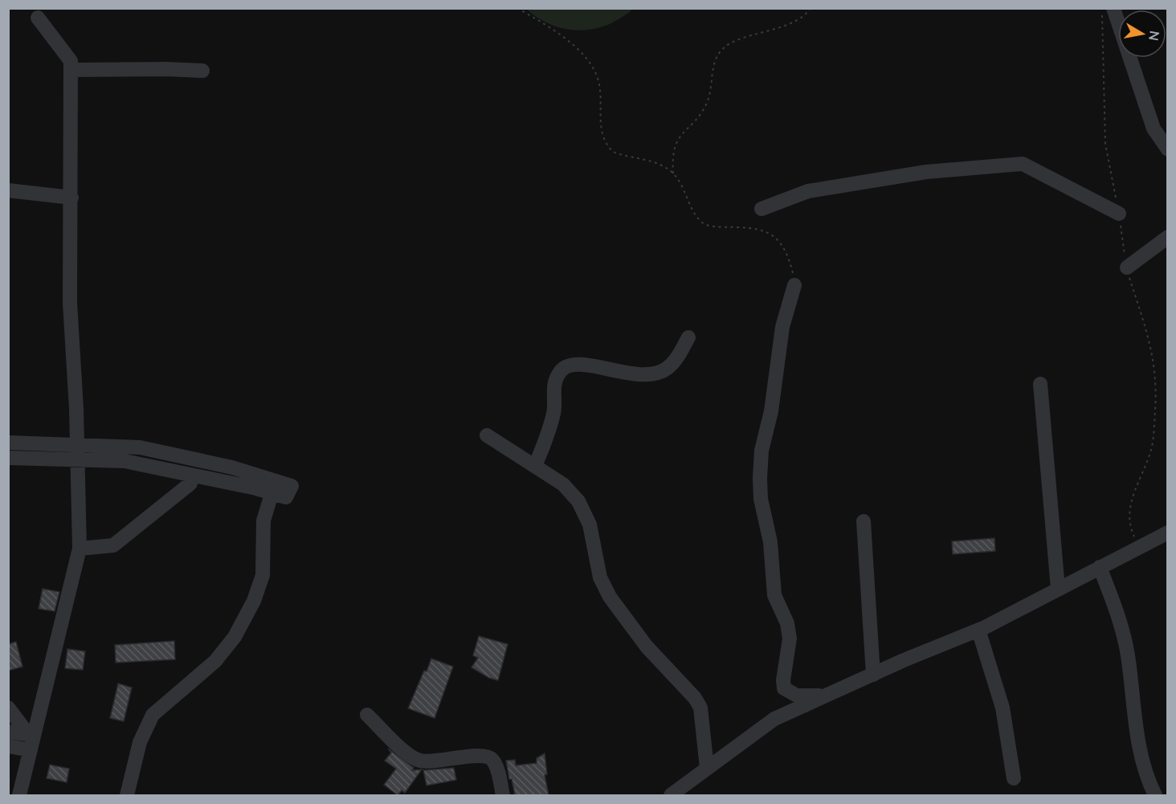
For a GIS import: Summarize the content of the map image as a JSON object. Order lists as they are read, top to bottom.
{
  "north": "right"
}
